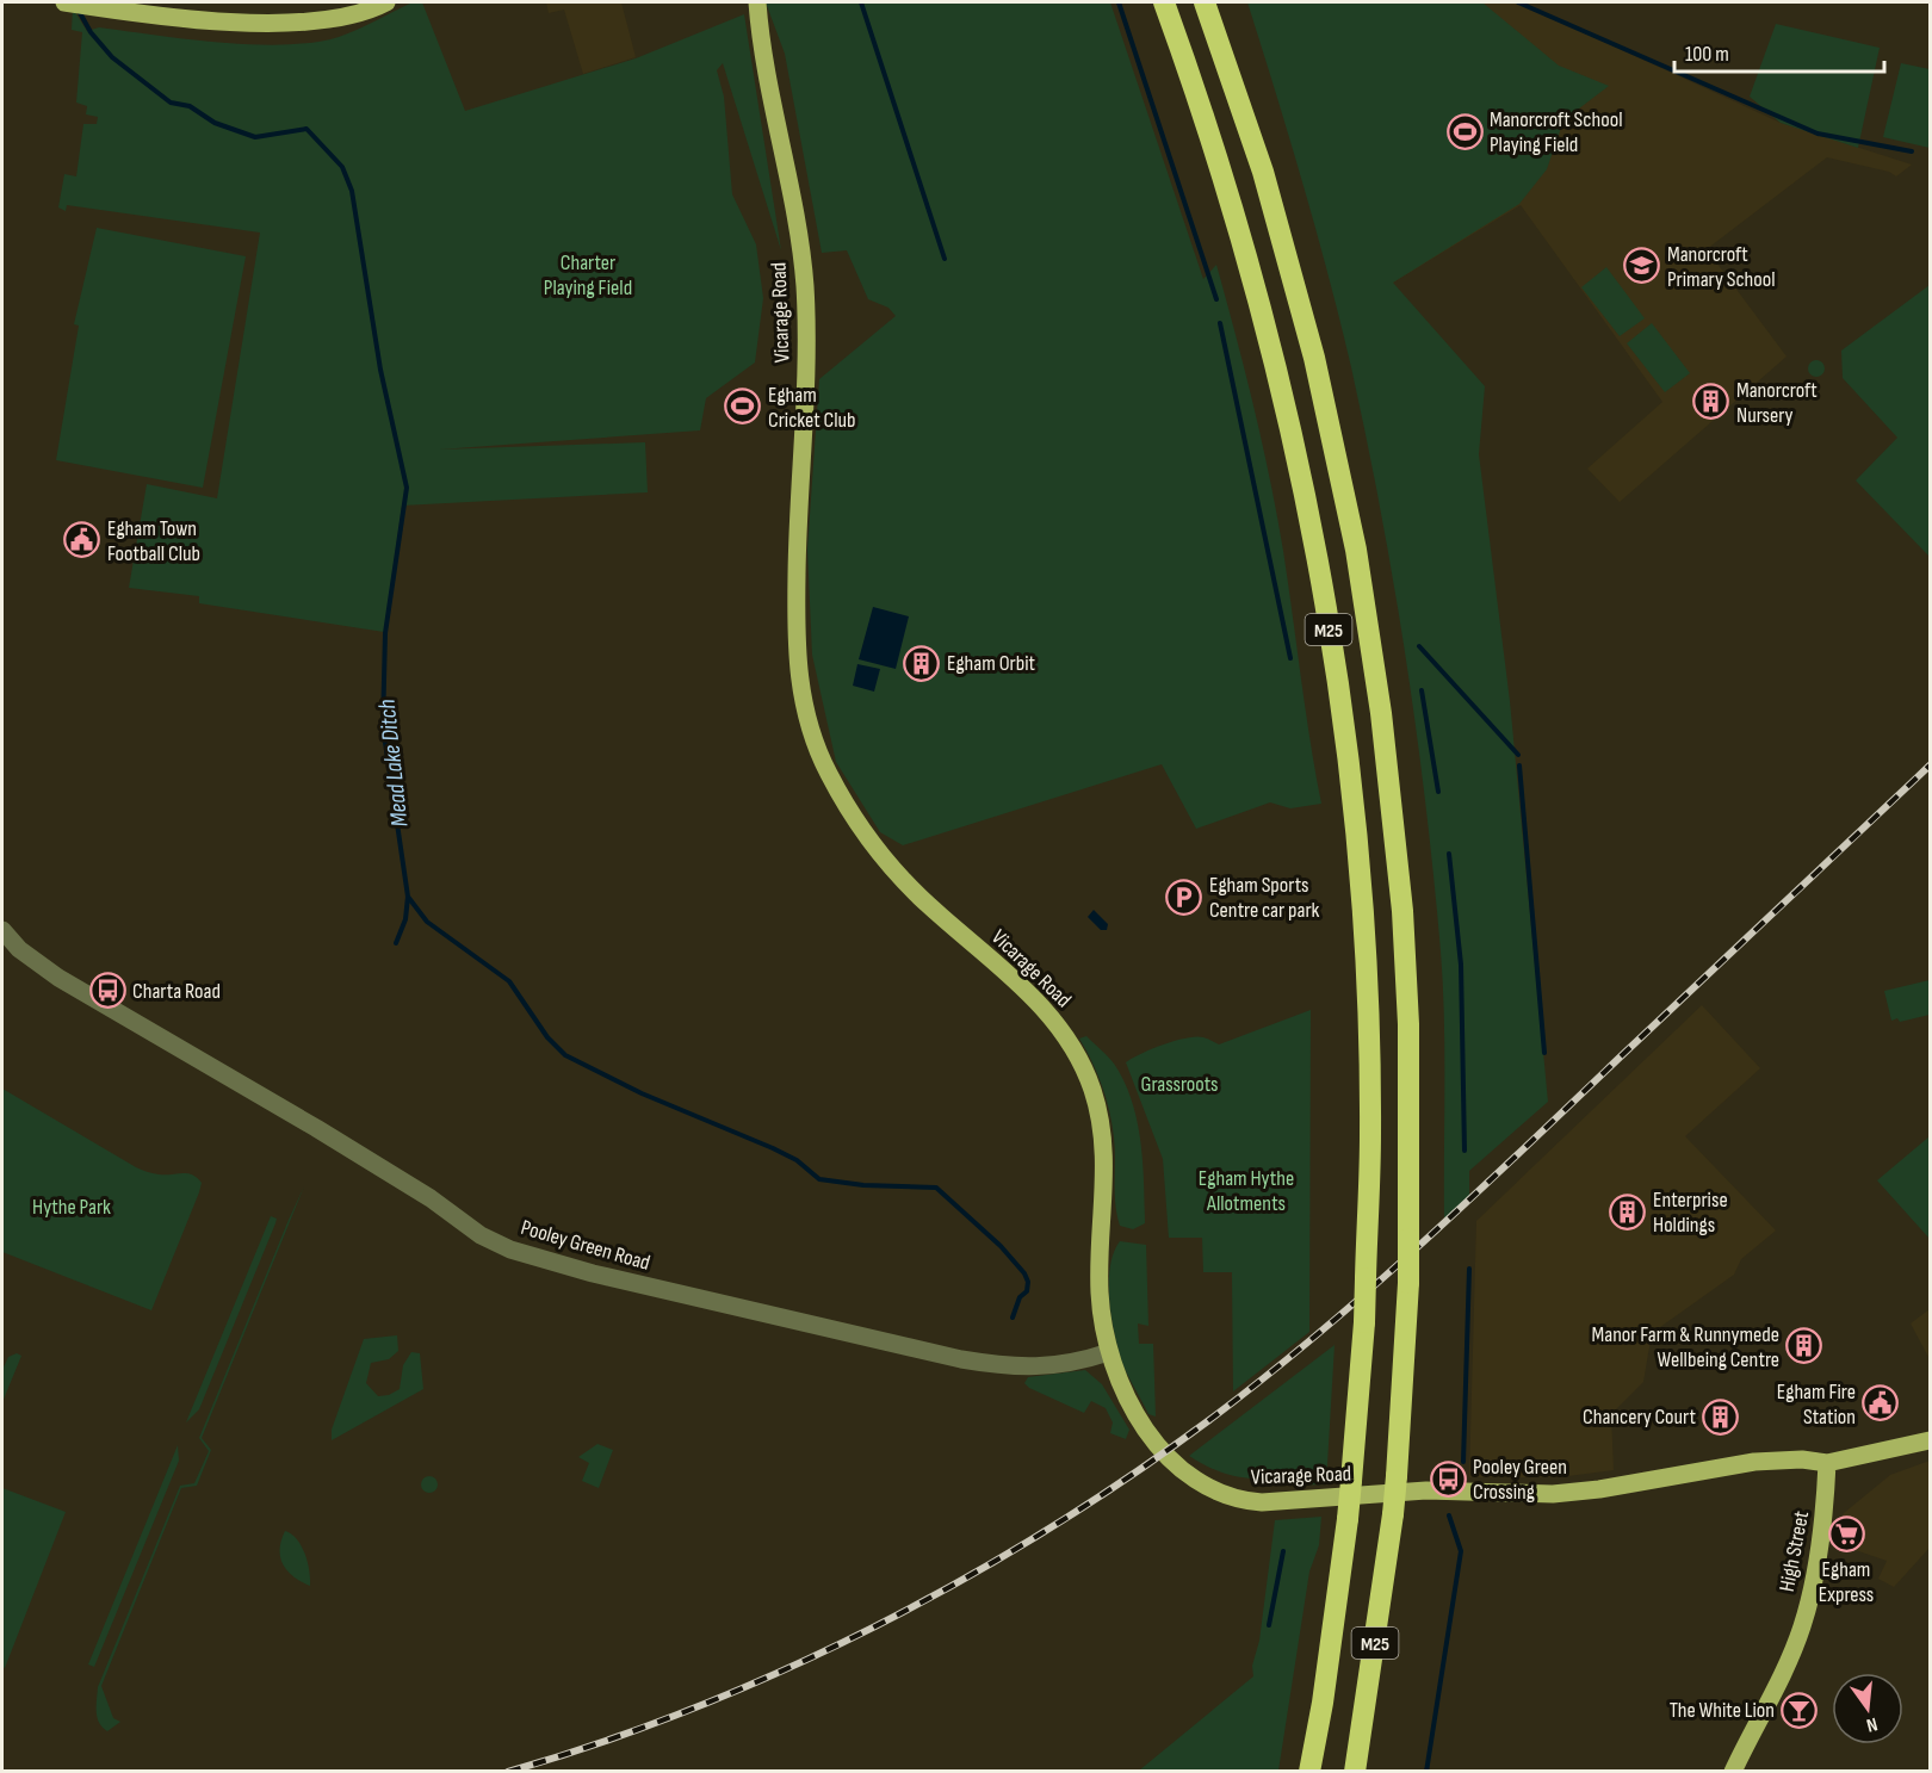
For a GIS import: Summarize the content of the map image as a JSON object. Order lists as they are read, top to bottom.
{
  "streets": {
    "highway": ["M25"],
    "main road": ["Vicarage Road", "High Street"],
    "street": ["Pooley Green Road"]
  },
  "crossings": [
    ["Vicarage Road", "Pooley Green Road"],
    ["Vicarage Road", "High Street"]
  ],
  "water": ["Mead Lake Ditch"],
  "parks": [
    "Charter Playing Field",
    "Grassroots",
    "Egham Hythe Allotments",
    "Hythe Park"
  ],
  "places": {
    "sports": ["Manorcroft School Playing Field", "Egham Cricket Club"],
    "school or university": ["Manorcroft Primary School"],
    "building": [
      "Manorcroft Nursery",
      "Egham Orbit",
      "Enterprise Holdings",
      "Manor Farm & Runnymede Wellbeing Centre",
      "Chancery Court"
    ],
    "public building": ["Egham Town Football Club", "Egham Fire Station"],
    "parking": ["Egham Sports Centre car park"],
    "bus stop": ["Charta Road", "Pooley Green Crossing"],
    "supermarket": ["Egham Express"],
    "bar": ["The White Lion"]
  },
  "scale_bar": "100 m",
  "north": "bottom"
}
